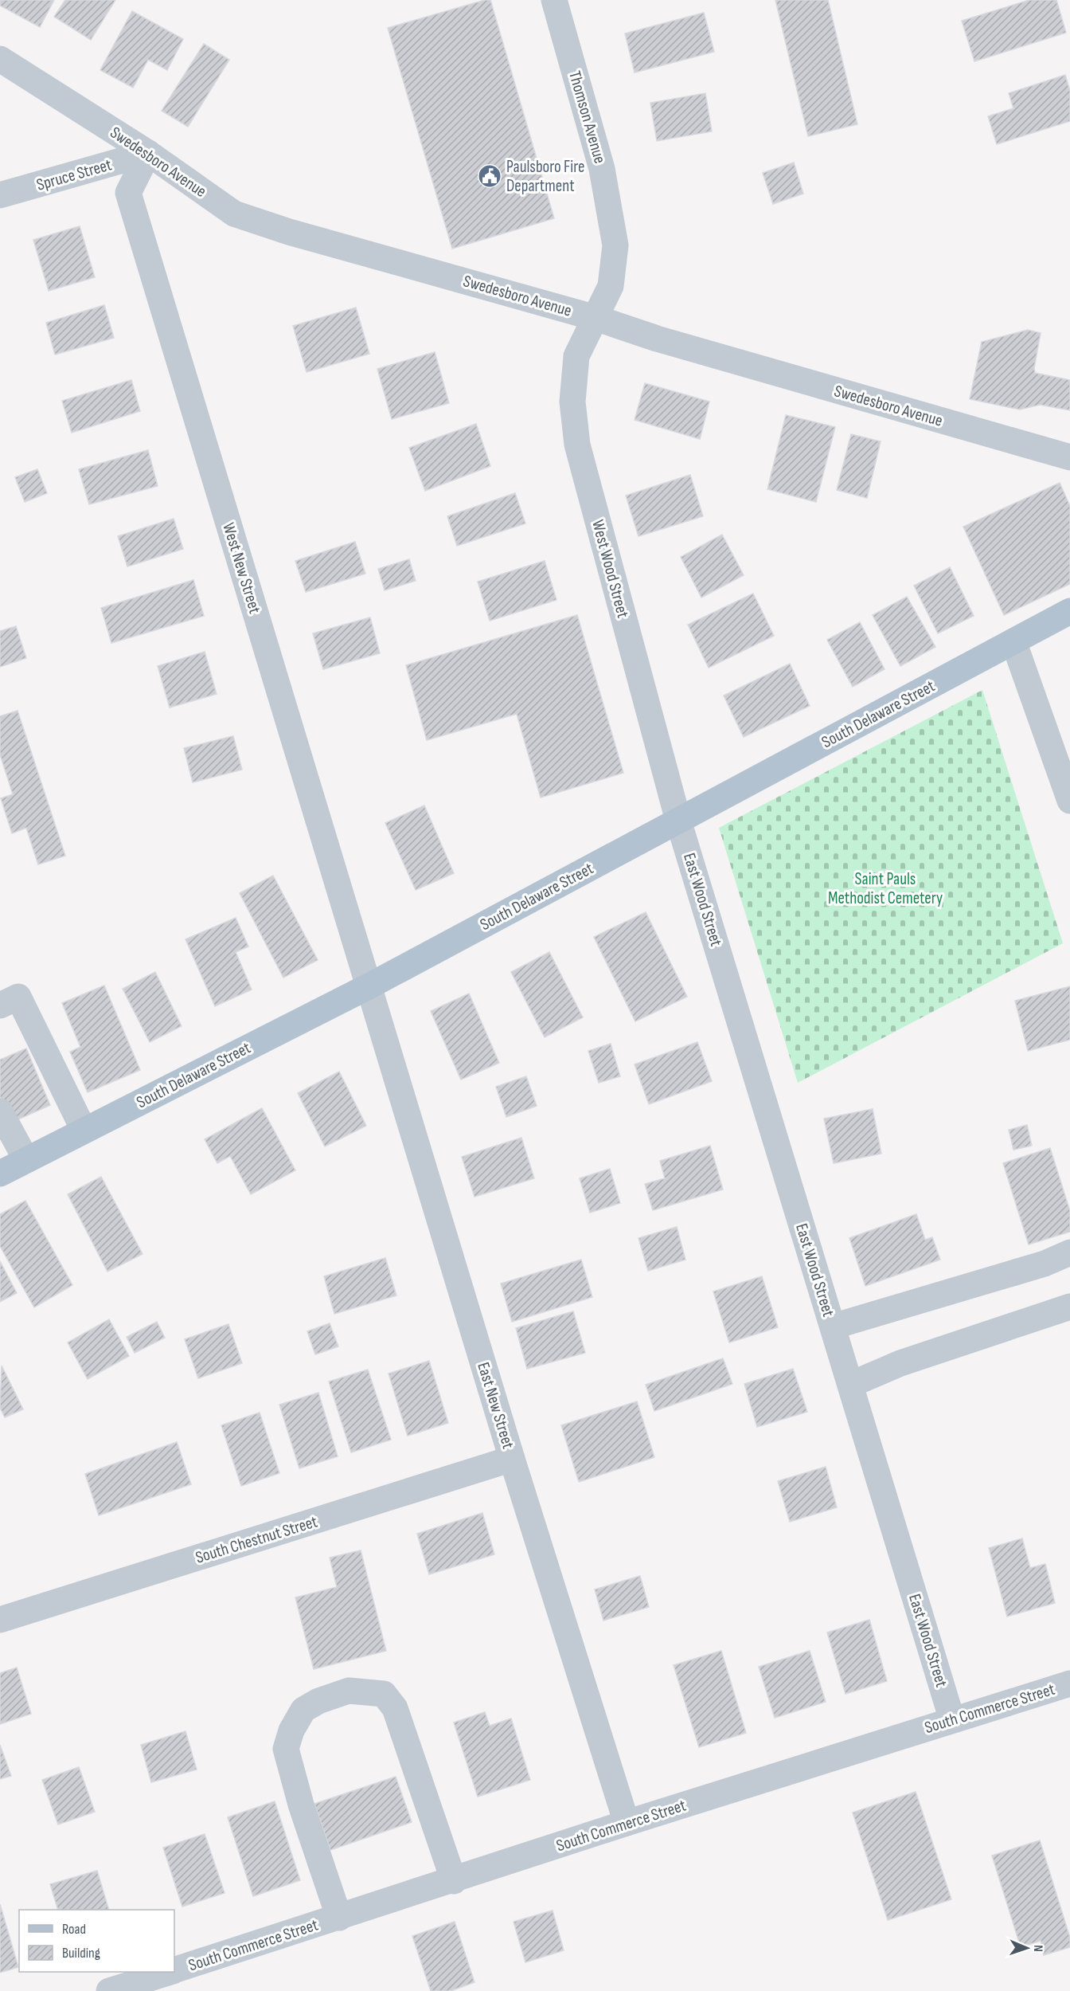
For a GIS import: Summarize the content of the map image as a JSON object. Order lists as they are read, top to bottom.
{
  "streets": {
    "main road": ["South Delaware Street"],
    "street": [
      "Thomson Avenue",
      "Swedesboro Avenue",
      "Spruce Street",
      "West New Street",
      "West Wood Street",
      "East Wood Street",
      "East New Street",
      "South Chestnut Street",
      "South Commerce Street"
    ]
  },
  "crossings": [
    ["Thomson Avenue", "Swedesboro Avenue"],
    ["Thomson Avenue", "West Wood Street"],
    ["Swedesboro Avenue", "Spruce Street"],
    ["Swedesboro Avenue", "West New Street"],
    ["Swedesboro Avenue", "West Wood Street"],
    ["Spruce Street", "West New Street"],
    ["West New Street", "South Delaware Street"],
    ["West New Street", "East New Street"],
    ["West Wood Street", "South Delaware Street"],
    ["West Wood Street", "East Wood Street"],
    ["South Delaware Street", "East Wood Street"],
    ["South Delaware Street", "East New Street"],
    ["East Wood Street", "South Commerce Street"],
    ["East New Street", "South Chestnut Street"],
    ["East New Street", "South Commerce Street"]
  ],
  "parks": ["Saint Pauls Methodist Cemetery"],
  "places": {
    "public building": ["Paulsboro Fire Department"]
  },
  "legend": ["Road", "Building"],
  "north": "right"
}
